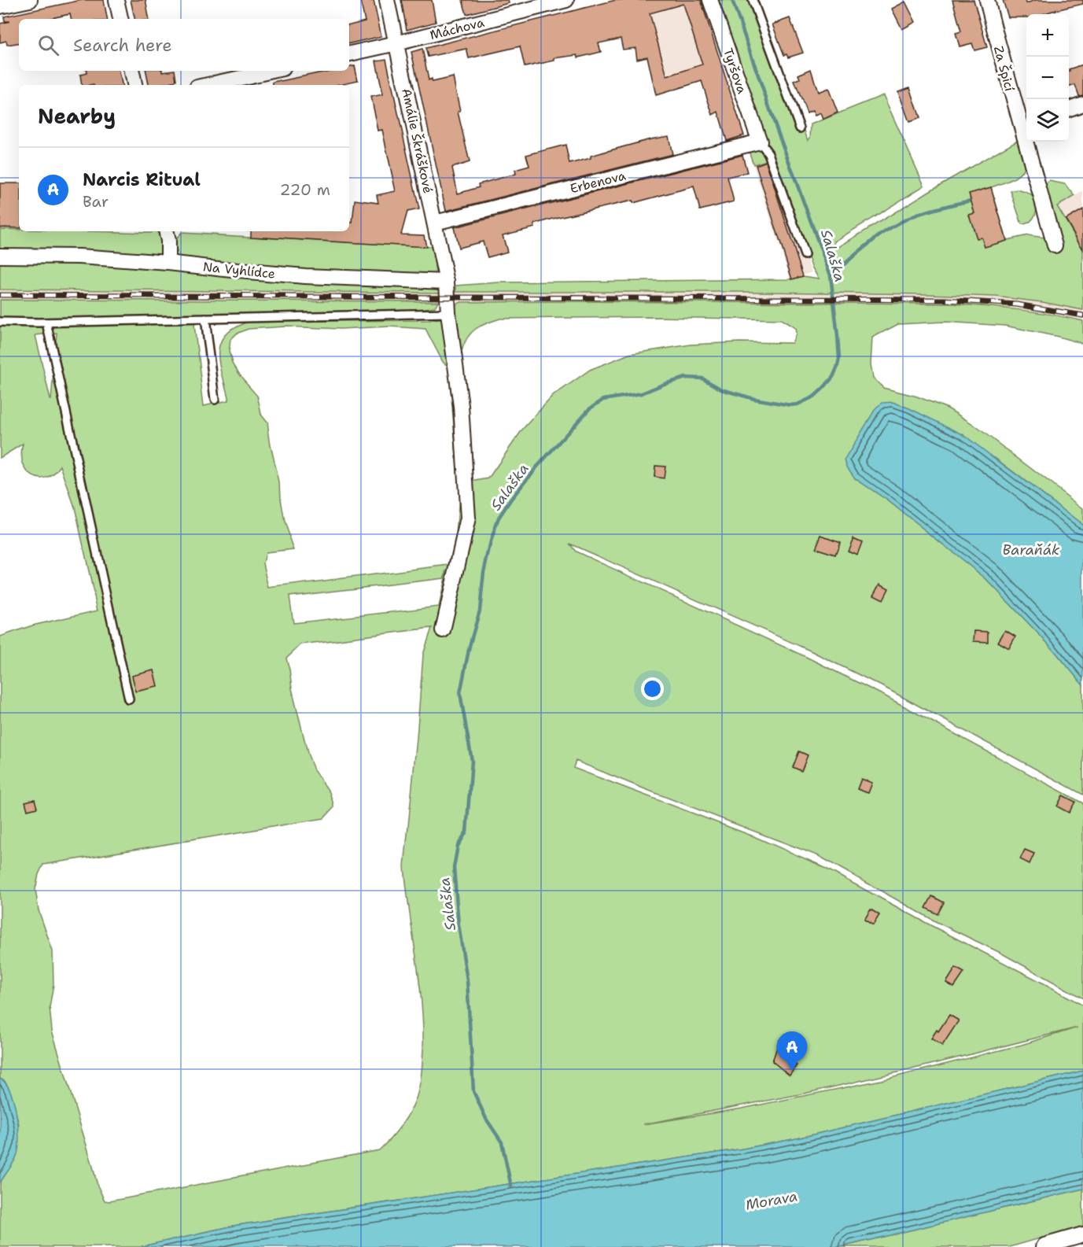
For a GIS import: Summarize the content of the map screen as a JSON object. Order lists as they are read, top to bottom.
{
  "streets": {
    "street": [
      "Máchova",
      "Za Špicí",
      "Tyršova",
      "Amálie Škráškové",
      "Erbenova",
      "Na Vyhlídce"
    ]
  },
  "crossings": [
    ["Máchova", "Amálie Škráškové"],
    ["Tyršova", "Erbenova"],
    ["Amálie Škráškové", "Erbenova"],
    ["Amálie Škráškové", "Na Vyhlídce"]
  ],
  "water": ["Salaška", "Baraňák", "Morava"],
  "page": {
    "map_buttons": ["+", "−"],
    "search": "Search here",
    "heading": "Nearby",
    "list": [
      {
        "mark": "A",
        "name": "Narcis Ritual",
        "note": "Bar",
        "value": "220 m"
      }
    ],
    "pins": "A"
  }
}
